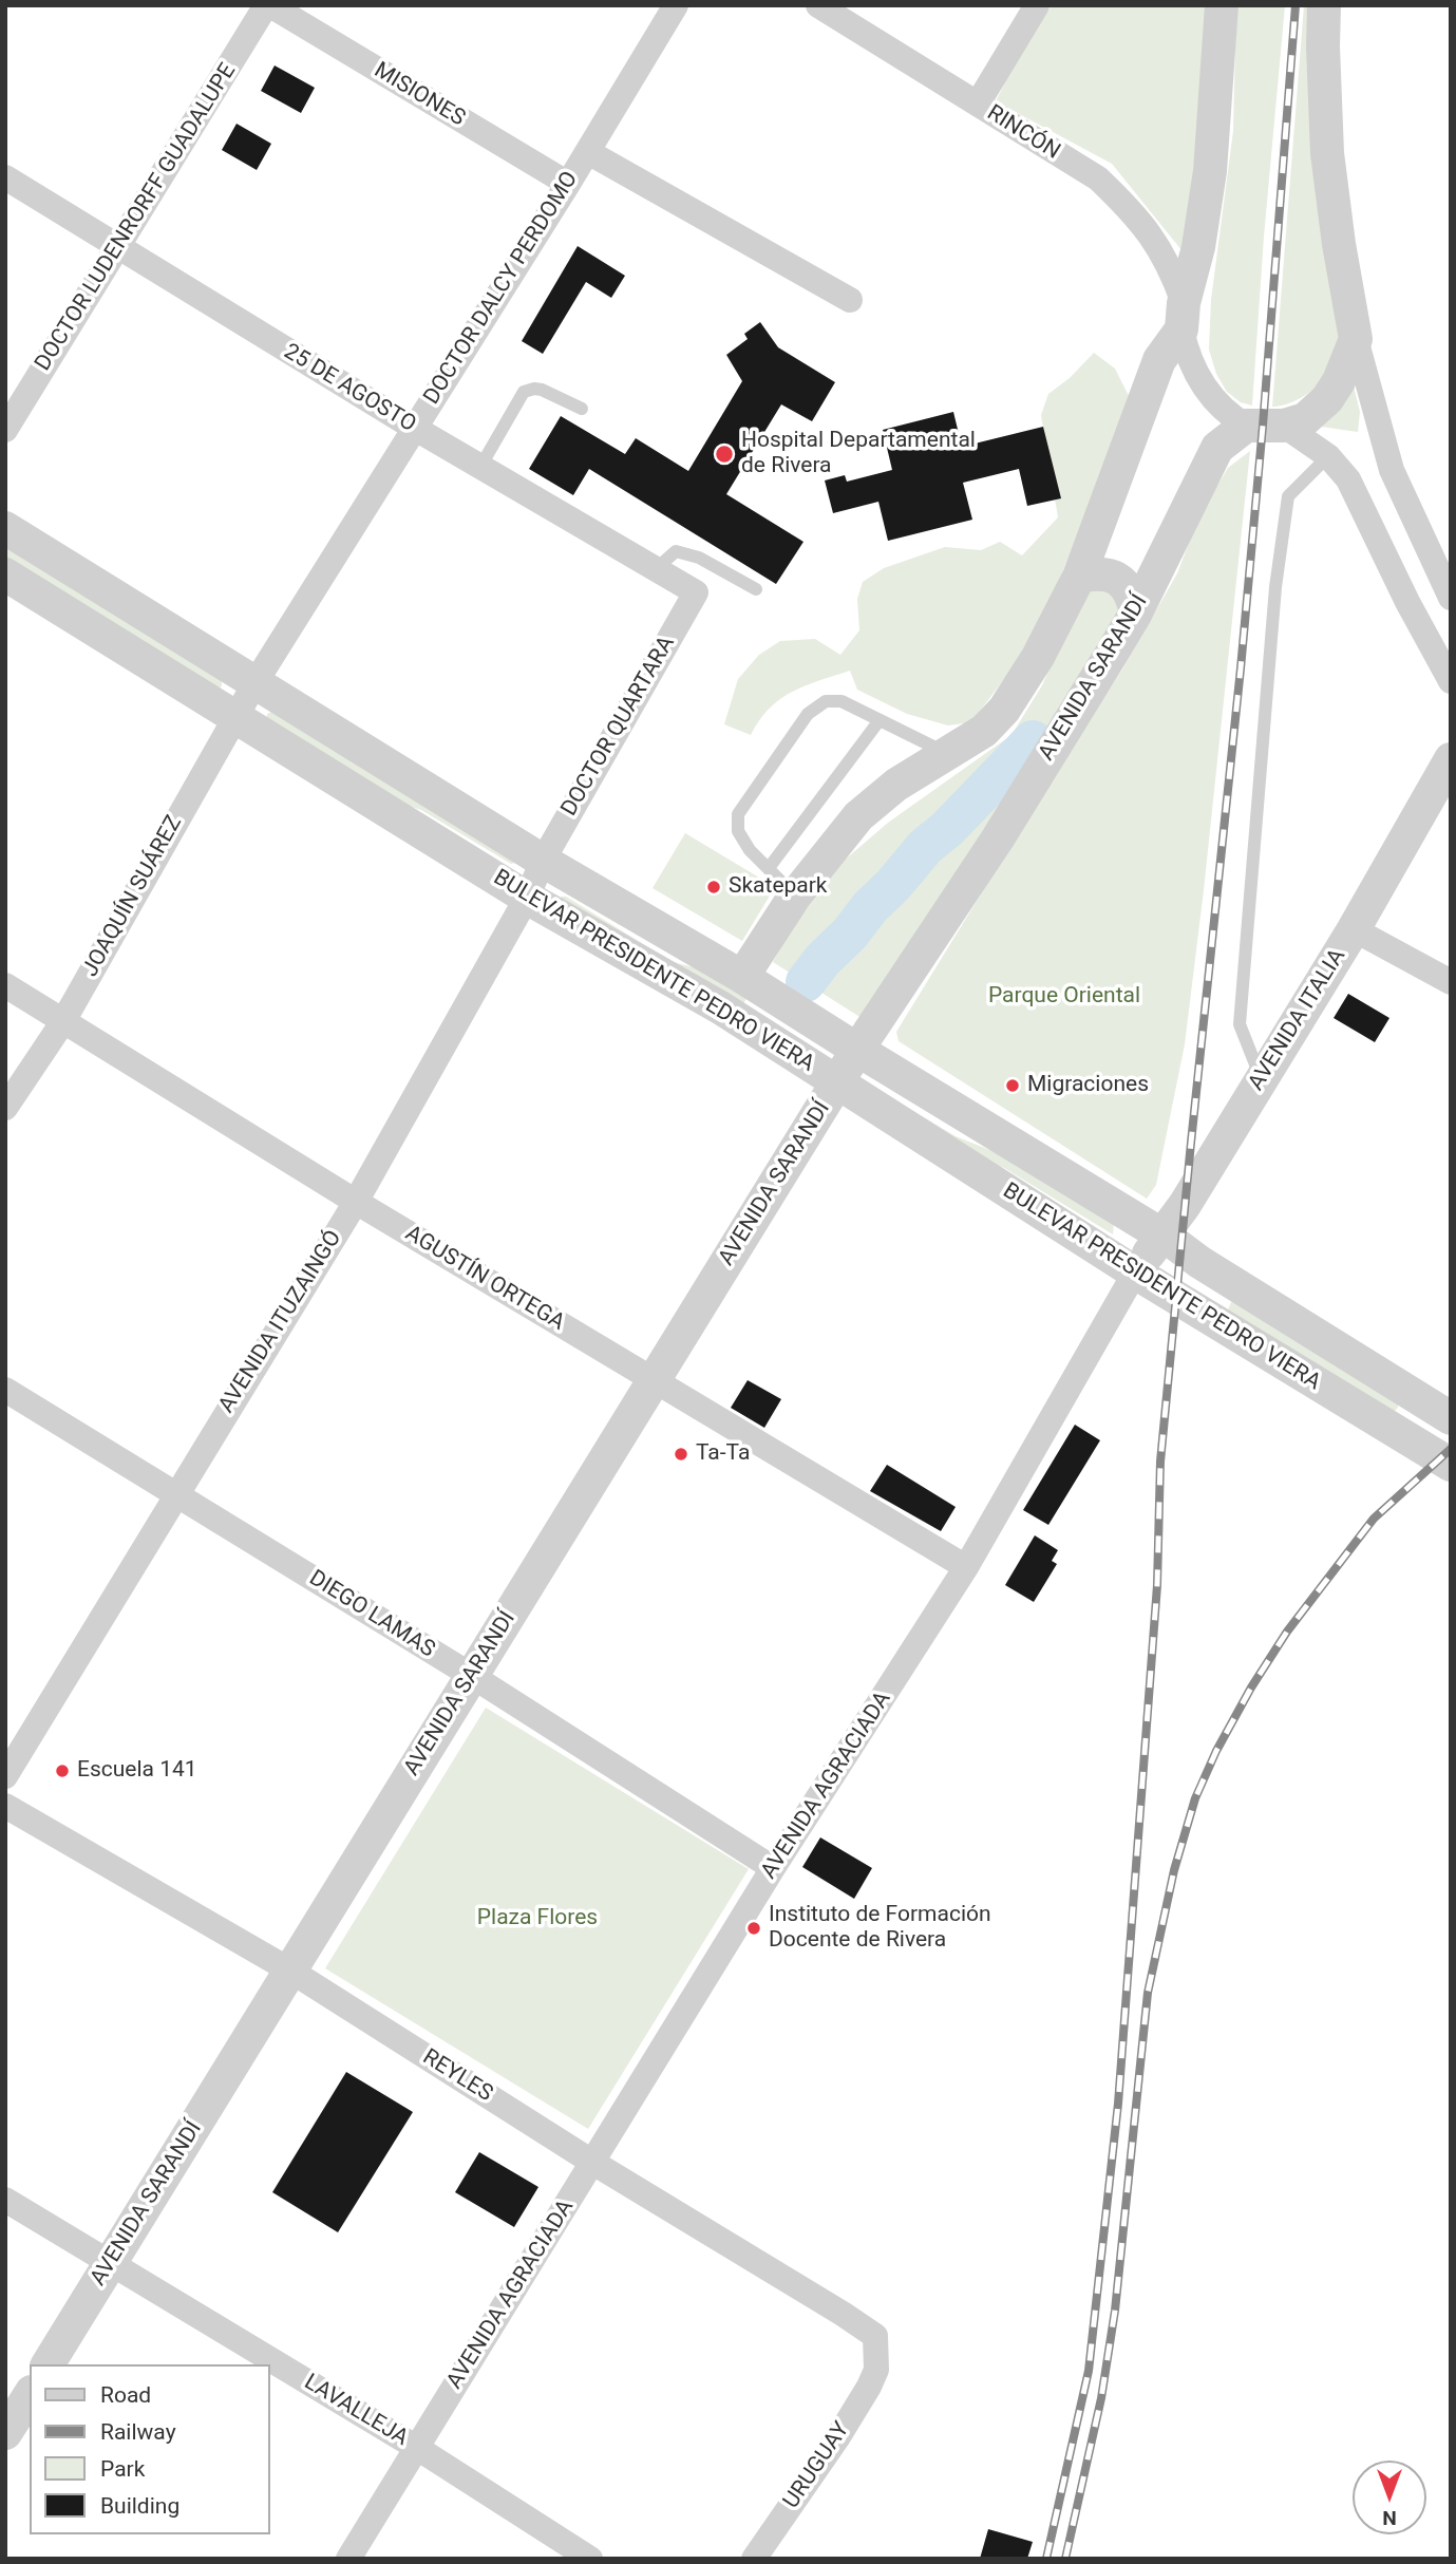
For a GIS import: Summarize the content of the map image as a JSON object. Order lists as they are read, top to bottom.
{
  "streets": {
    "street": [
      "MISIONES",
      "RINCÓN",
      "DOCTOR LUDENRORFF GUADALUPE",
      "DOCTOR DALCY PERDOMO",
      "25 DE AGOSTO",
      "AVENIDA SARANDÍ",
      "DOCTOR QUARTARA",
      "JOAQUÍN SUÁREZ",
      "BULEVAR PRESIDENTE PEDRO VIERA",
      "AVENIDA ITALIA",
      "AGUSTÍN ORTEGA",
      "AVENIDA ITUZAINGÓ",
      "DIEGO LAMAS",
      "AVENIDA AGRACIADA",
      "REYLES",
      "LAVALLEJA",
      "URUGUAY"
    ]
  },
  "crossings": [
    ["MISIONES", "DOCTOR LUDENRORFF GUADALUPE"],
    ["MISIONES", "DOCTOR DALCY PERDOMO"],
    ["RINCÓN", "AVENIDA SARANDÍ"],
    ["DOCTOR LUDENRORFF GUADALUPE", "25 DE AGOSTO"],
    ["DOCTOR DALCY PERDOMO", "25 DE AGOSTO"],
    ["DOCTOR DALCY PERDOMO", "JOAQUÍN SUÁREZ"],
    ["DOCTOR DALCY PERDOMO", "BULEVAR PRESIDENTE PEDRO VIERA"],
    ["25 DE AGOSTO", "DOCTOR QUARTARA"],
    ["AVENIDA SARANDÍ", "BULEVAR PRESIDENTE PEDRO VIERA"],
    ["AVENIDA SARANDÍ", "AGUSTÍN ORTEGA"],
    ["AVENIDA SARANDÍ", "DIEGO LAMAS"],
    ["AVENIDA SARANDÍ", "REYLES"],
    ["AVENIDA SARANDÍ", "LAVALLEJA"],
    ["DOCTOR QUARTARA", "BULEVAR PRESIDENTE PEDRO VIERA"],
    ["DOCTOR QUARTARA", "AVENIDA ITUZAINGÓ"],
    ["JOAQUÍN SUÁREZ", "BULEVAR PRESIDENTE PEDRO VIERA"],
    ["JOAQUÍN SUÁREZ", "AGUSTÍN ORTEGA"],
    ["BULEVAR PRESIDENTE PEDRO VIERA", "AVENIDA ITALIA"],
    ["BULEVAR PRESIDENTE PEDRO VIERA", "AVENIDA ITUZAINGÓ"],
    ["BULEVAR PRESIDENTE PEDRO VIERA", "AVENIDA AGRACIADA"],
    ["AVENIDA ITALIA", "AVENIDA AGRACIADA"],
    ["AGUSTÍN ORTEGA", "AVENIDA ITUZAINGÓ"],
    ["AGUSTÍN ORTEGA", "AVENIDA AGRACIADA"],
    ["AVENIDA ITUZAINGÓ", "DIEGO LAMAS"],
    ["DIEGO LAMAS", "AVENIDA AGRACIADA"],
    ["AVENIDA AGRACIADA", "REYLES"],
    ["AVENIDA AGRACIADA", "LAVALLEJA"],
    ["REYLES", "URUGUAY"]
  ],
  "parks": ["Parque Oriental", "Plaza Flores"],
  "places": [
    "Hospital Departamental de Rivera",
    "Skatepark",
    "Migraciones",
    "Ta-Ta",
    "Escuela 141",
    "Instituto de Formación Docente de Rivera"
  ],
  "legend": [
    "Road",
    "Railway",
    "Park",
    "Building"
  ],
  "north": "bottom"
}
